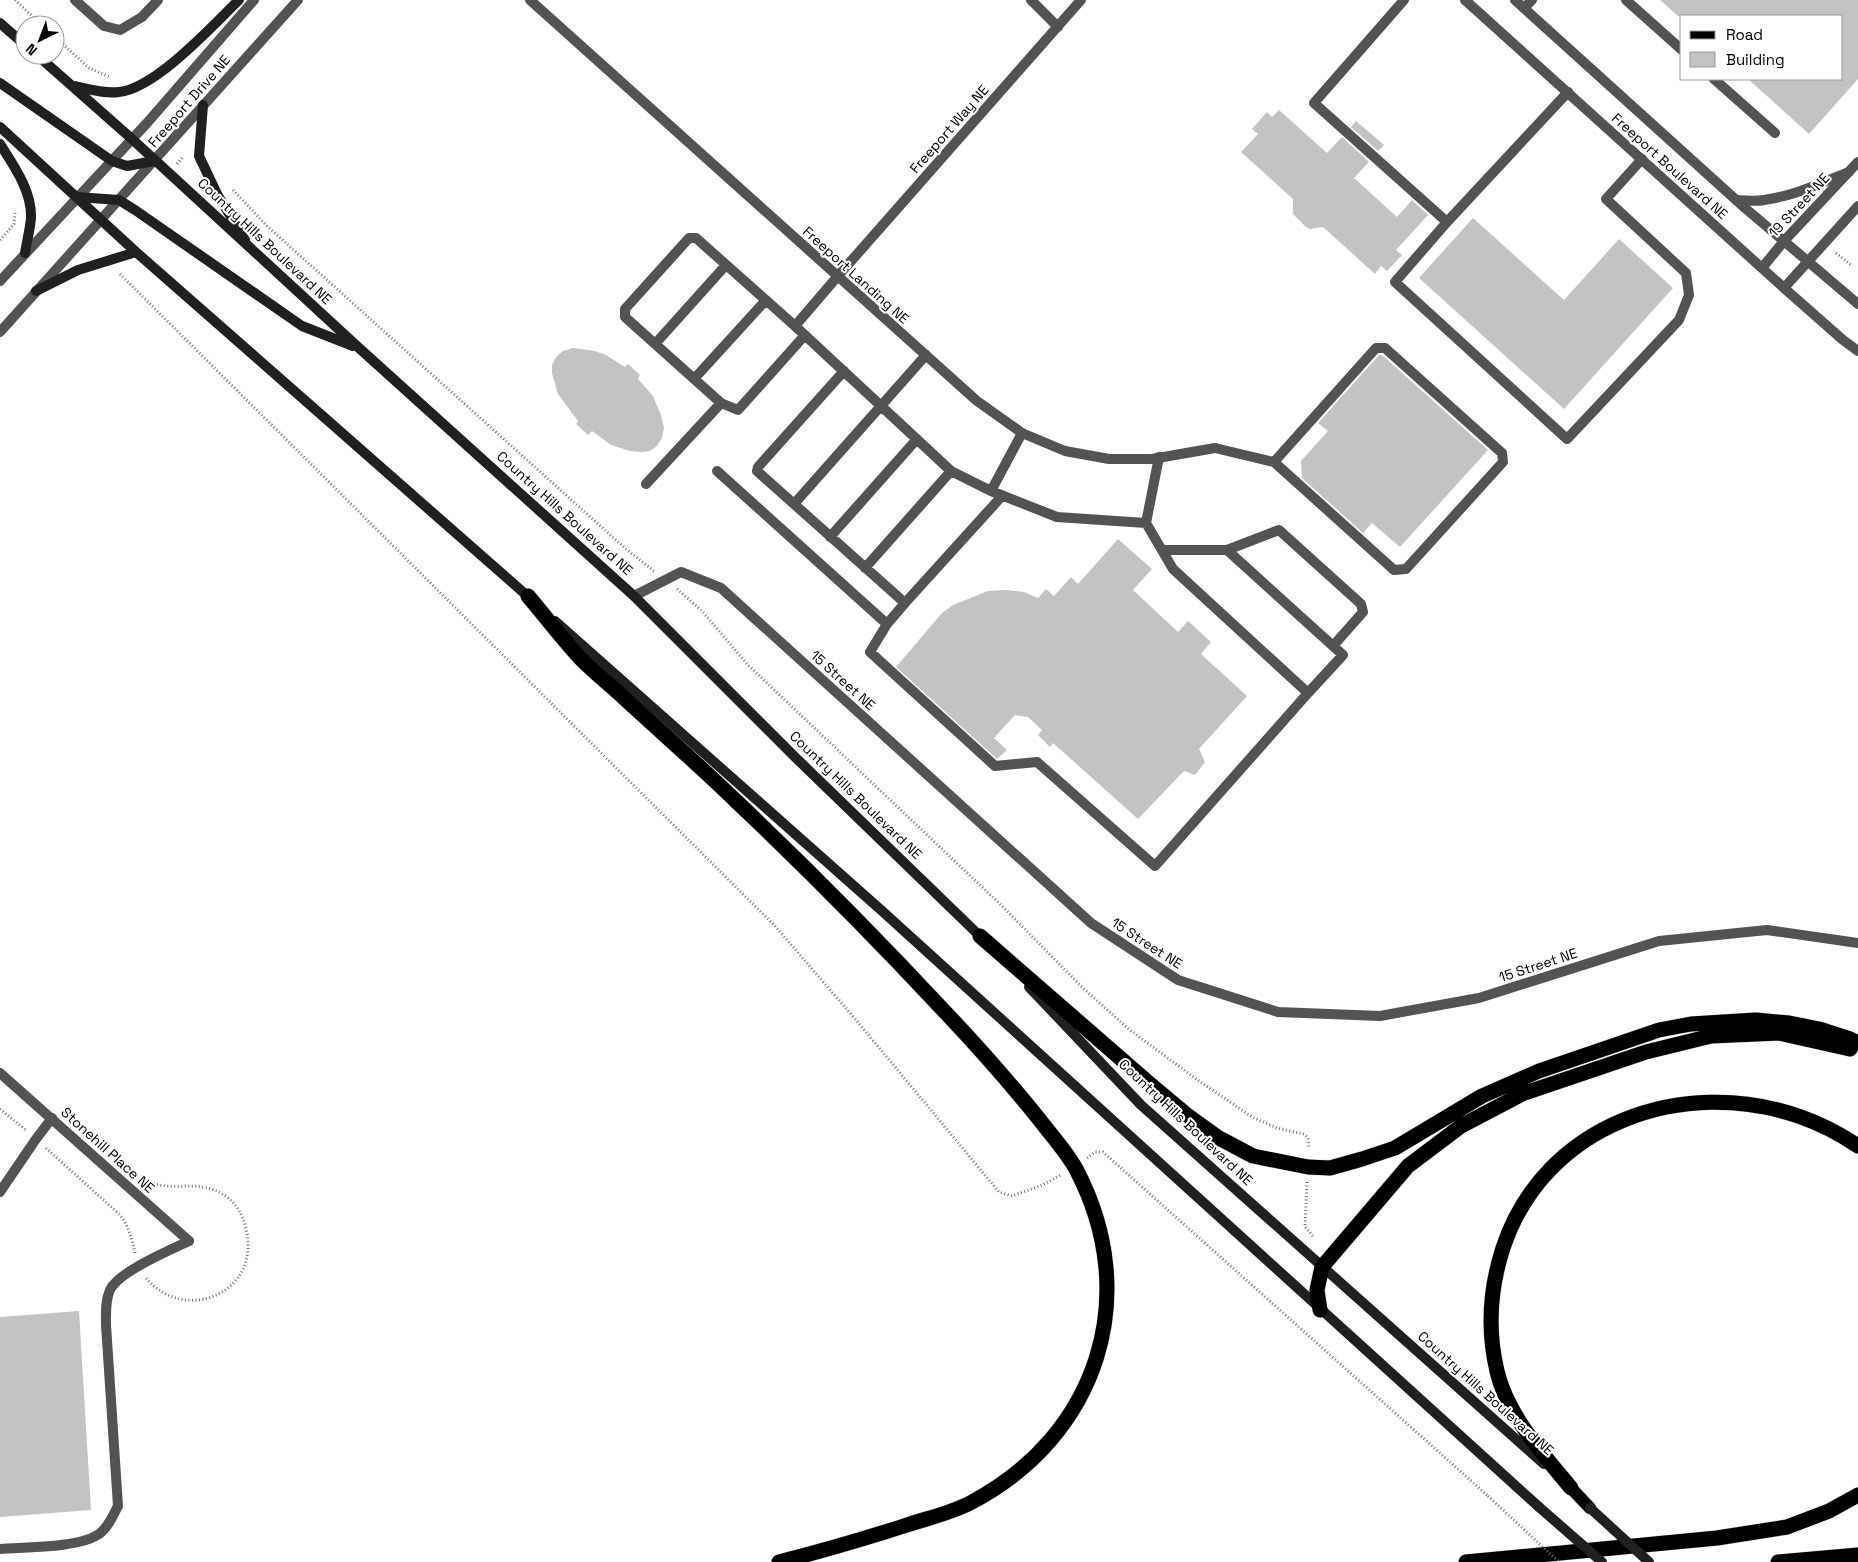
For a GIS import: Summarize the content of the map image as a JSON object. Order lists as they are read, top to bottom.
{
  "streets": {
    "main road": ["Country Hills Boulevard NE"],
    "street": [
      "Freeport Drive NE",
      "Freeport Way NE",
      "Freeport Boulevard NE",
      "19 Street NE",
      "Freeport Landing NE",
      "15 Street NE",
      "Stonehill Place NE"
    ]
  },
  "crossings": [
    ["Freeport Drive NE", "Country Hills Boulevard NE"],
    ["Freeport Way NE", "Freeport Landing NE"],
    ["Freeport Boulevard NE", "19 Street NE"],
    ["Country Hills Boulevard NE", "15 Street NE"]
  ],
  "legend": ["Road", "Building"],
  "north": "bottom left"
}
